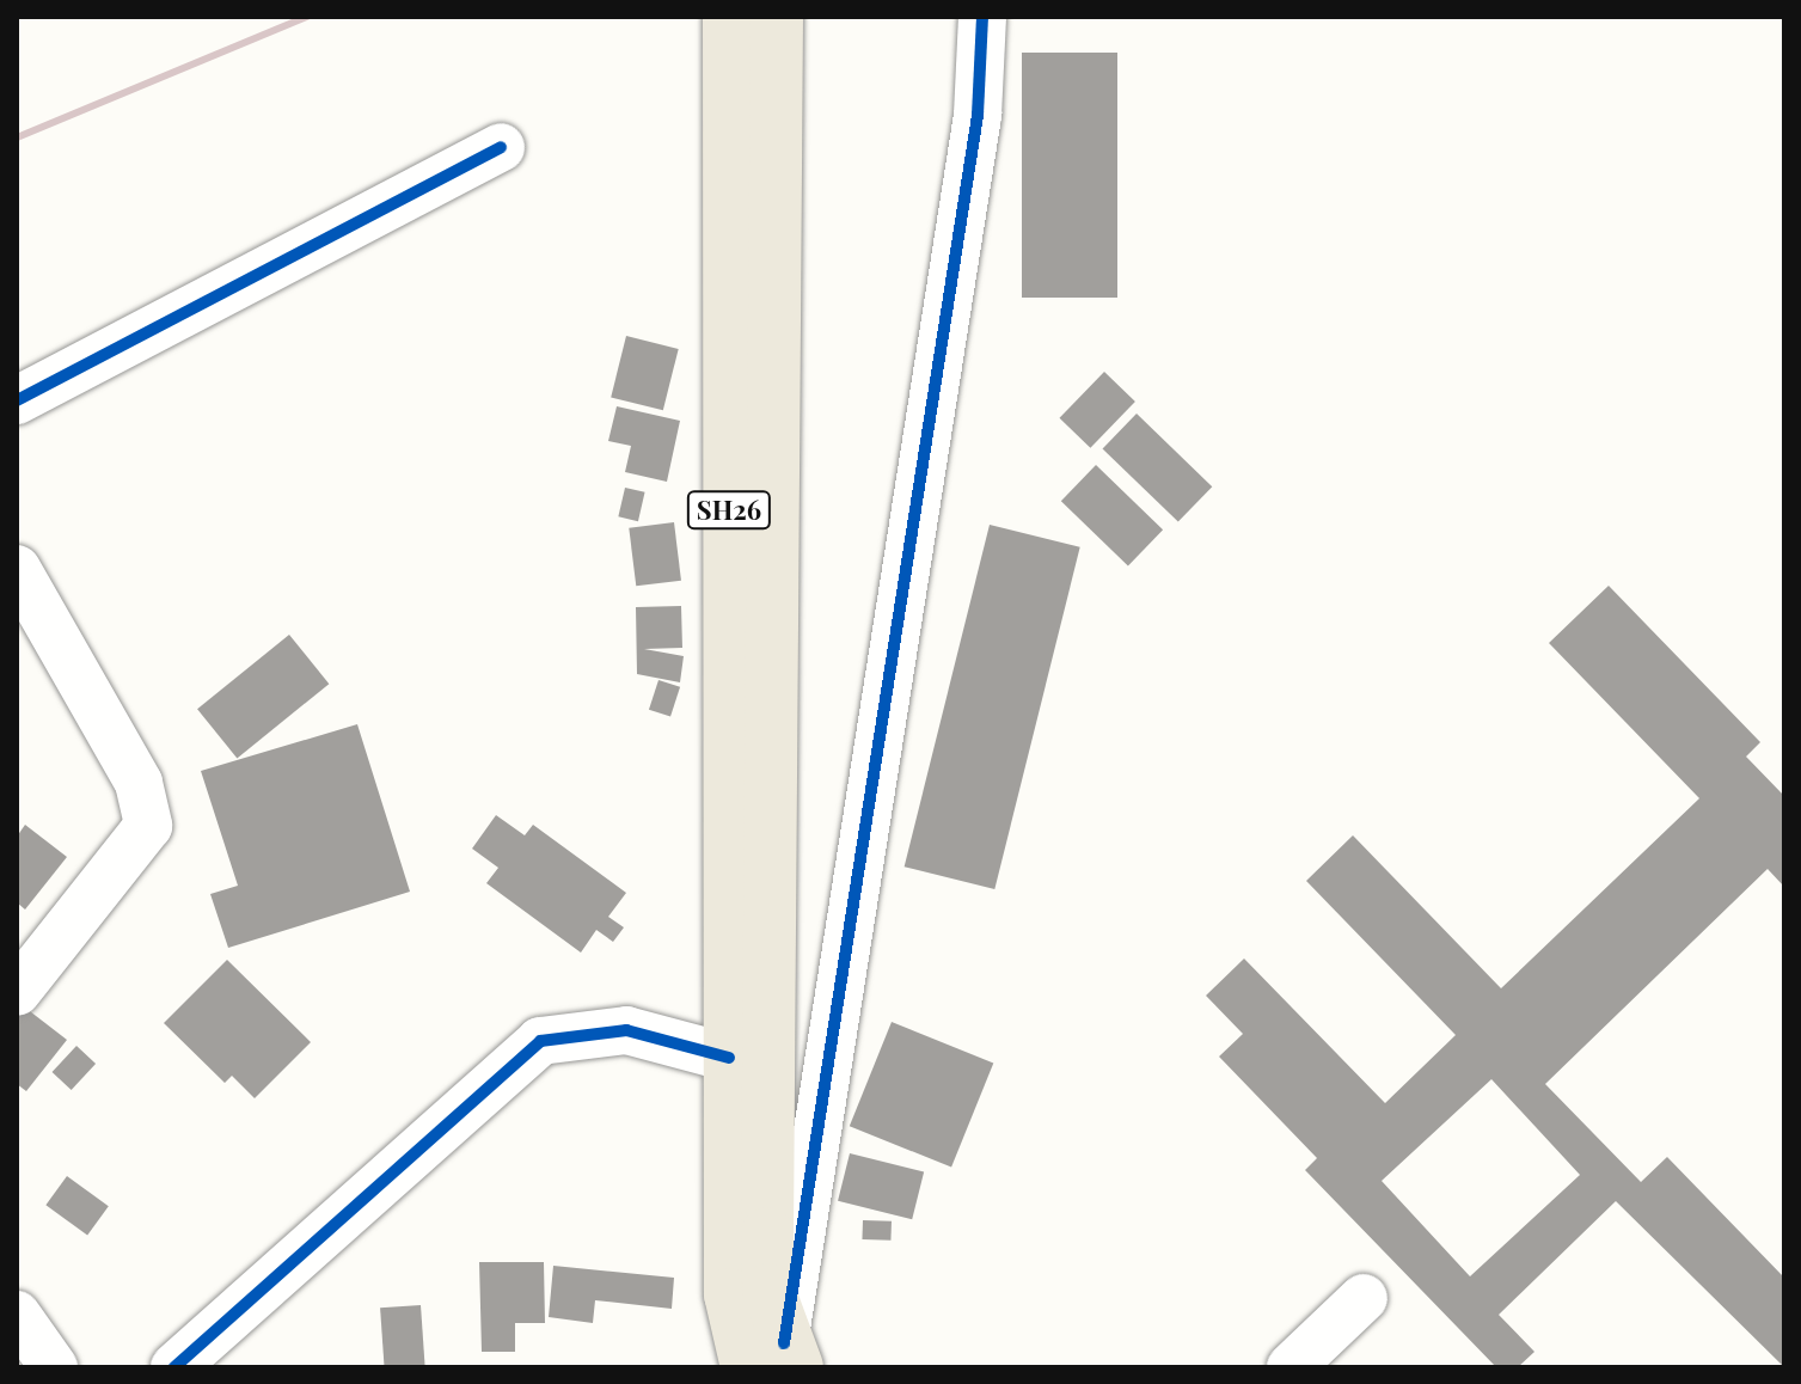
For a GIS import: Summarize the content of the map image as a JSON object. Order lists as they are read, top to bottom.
{
  "streets": {
    "main road": ["SH26"]
  }
}
